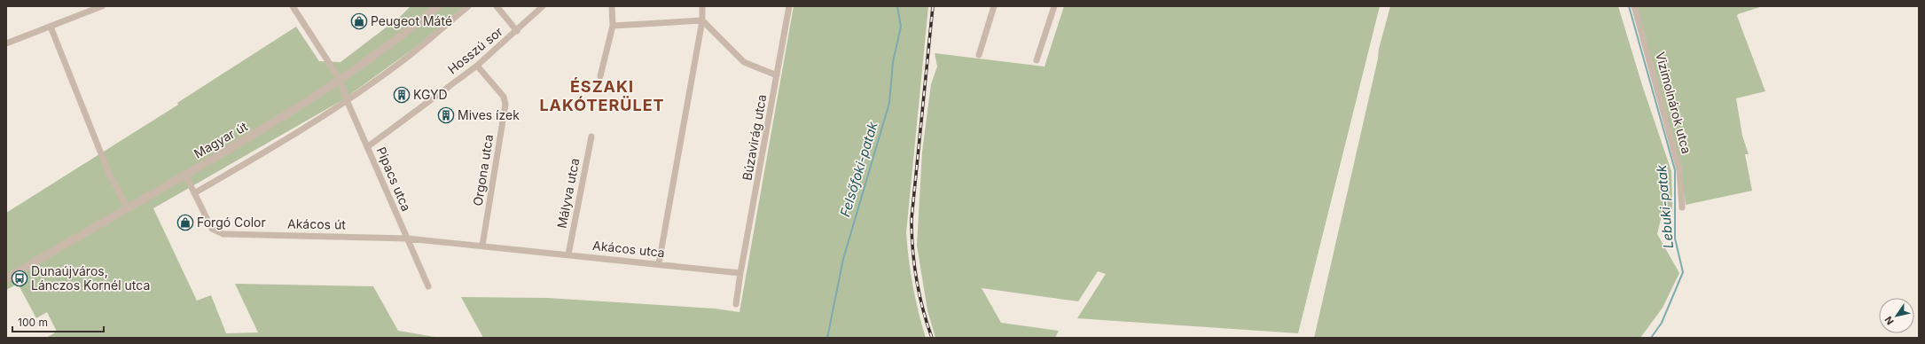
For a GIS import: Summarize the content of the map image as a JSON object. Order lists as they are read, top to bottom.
{
  "streets": {
    "street": [
      "Hosszú sor",
      "Vizimolnárok utca",
      "Búzavirág utca",
      "Magyar út",
      "Orgona utca",
      "Pipacs utca",
      "Mályva utca",
      "Akácos út",
      "Akácos utca"
    ]
  },
  "crossings": [
    ["Hosszú sor", "Orgona utca"],
    ["Hosszú sor", "Pipacs utca"],
    ["Búzavirág utca", "Akácos utca"],
    ["Magyar út", "Pipacs utca"],
    ["Magyar út", "Akácos út"],
    ["Orgona utca", "Akácos út"],
    ["Orgona utca", "Akácos utca"],
    ["Pipacs utca", "Akácos út"],
    ["Mályva utca", "Akácos utca"],
    ["Akácos út", "Akácos utca"]
  ],
  "districts": ["ÉSZAKI LAKÓTERÜLET"],
  "water": ["Felsőfoki-patak", "Lebuki-patak"],
  "places": {
    "shop": ["Peugeot Máté", "Forgó Color"],
    "building": ["KGYD", "Mives ízek"],
    "bus stop": ["Dunaújváros, Lánczos Kornél utca"]
  },
  "scale_bar": "100 m",
  "north": "bottom left"
}
